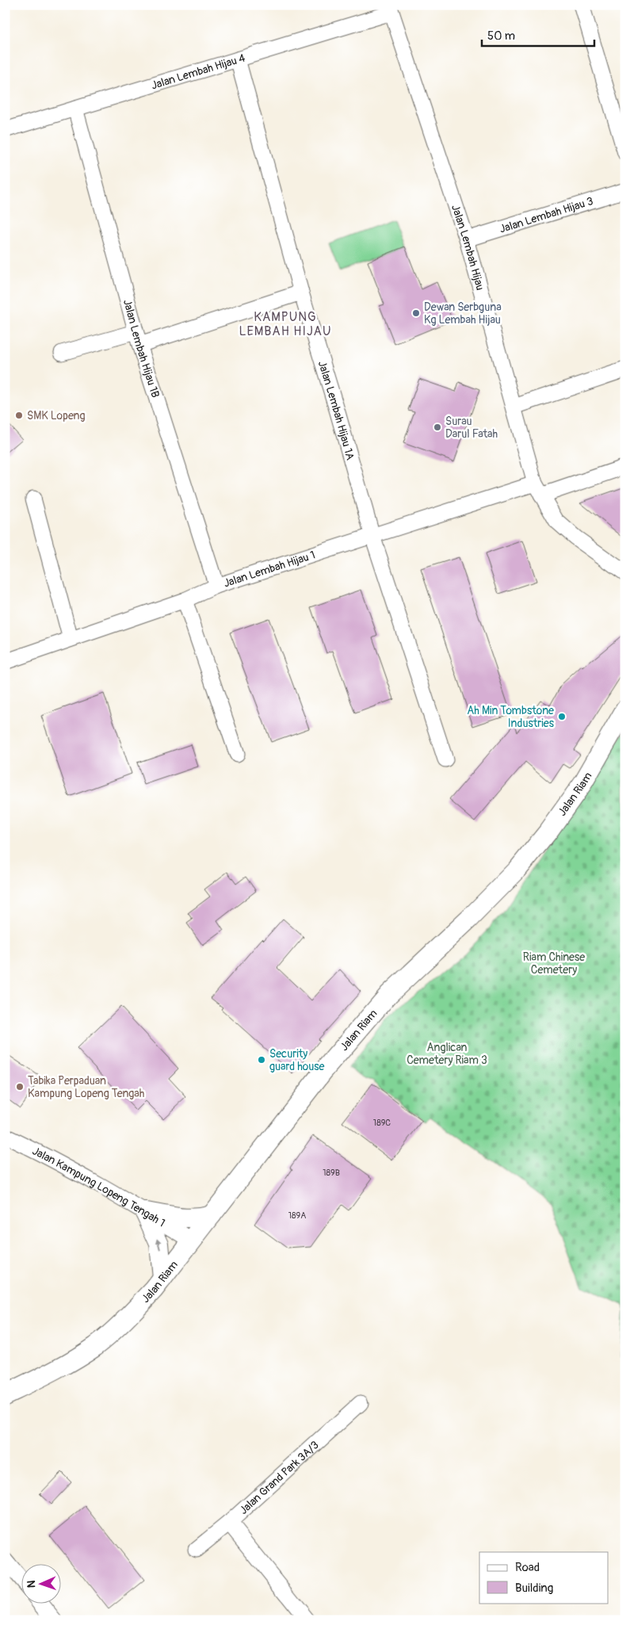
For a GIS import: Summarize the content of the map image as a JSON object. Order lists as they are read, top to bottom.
{
  "streets": {
    "main road": ["Jalan Riam"],
    "street": [
      "Jalan Lembah Hijau 4",
      "Jalan Lembah Hijau 3",
      "Jalan Lembah Hijau",
      "Jalan Lembah Hijau 1B",
      "Jalan Lembah Hijau 1A",
      "Jalan Lembah Hijau 1",
      "Jalan Kampung Lopeng Tengah 1",
      "Jalan Grand Park 3A/3"
    ]
  },
  "crossings": [
    ["Jalan Lembah Hijau 4", "Jalan Lembah Hijau"],
    ["Jalan Lembah Hijau 4", "Jalan Lembah Hijau 1B"],
    ["Jalan Lembah Hijau 4", "Jalan Lembah Hijau 1A"],
    ["Jalan Lembah Hijau 3", "Jalan Lembah Hijau"],
    ["Jalan Lembah Hijau", "Jalan Lembah Hijau 1"],
    ["Jalan Lembah Hijau 1B", "Jalan Lembah Hijau 1"],
    ["Jalan Lembah Hijau 1A", "Jalan Lembah Hijau 1"],
    ["Jalan Riam", "Jalan Kampung Lopeng Tengah 1"]
  ],
  "districts": ["KAMPUNG LEMBAH HIJAU"],
  "parks": ["Riam Chinese Cemetery", "Anglican Cemetery Riam 3"],
  "places": [
    "Dewan Serbguna Kg Lembah Hijau",
    "SMK Lopeng",
    "Surau Darul Fatah",
    "Ah Min Tombstone Industries",
    "Security guard house",
    "Tabika Perpaduan Kampung Lopeng Tengah"
  ],
  "house_numbers": ["189C", "189B", "189A"],
  "legend": ["Road", "Building"],
  "scale_bar": "50 m",
  "north": "left"
}
